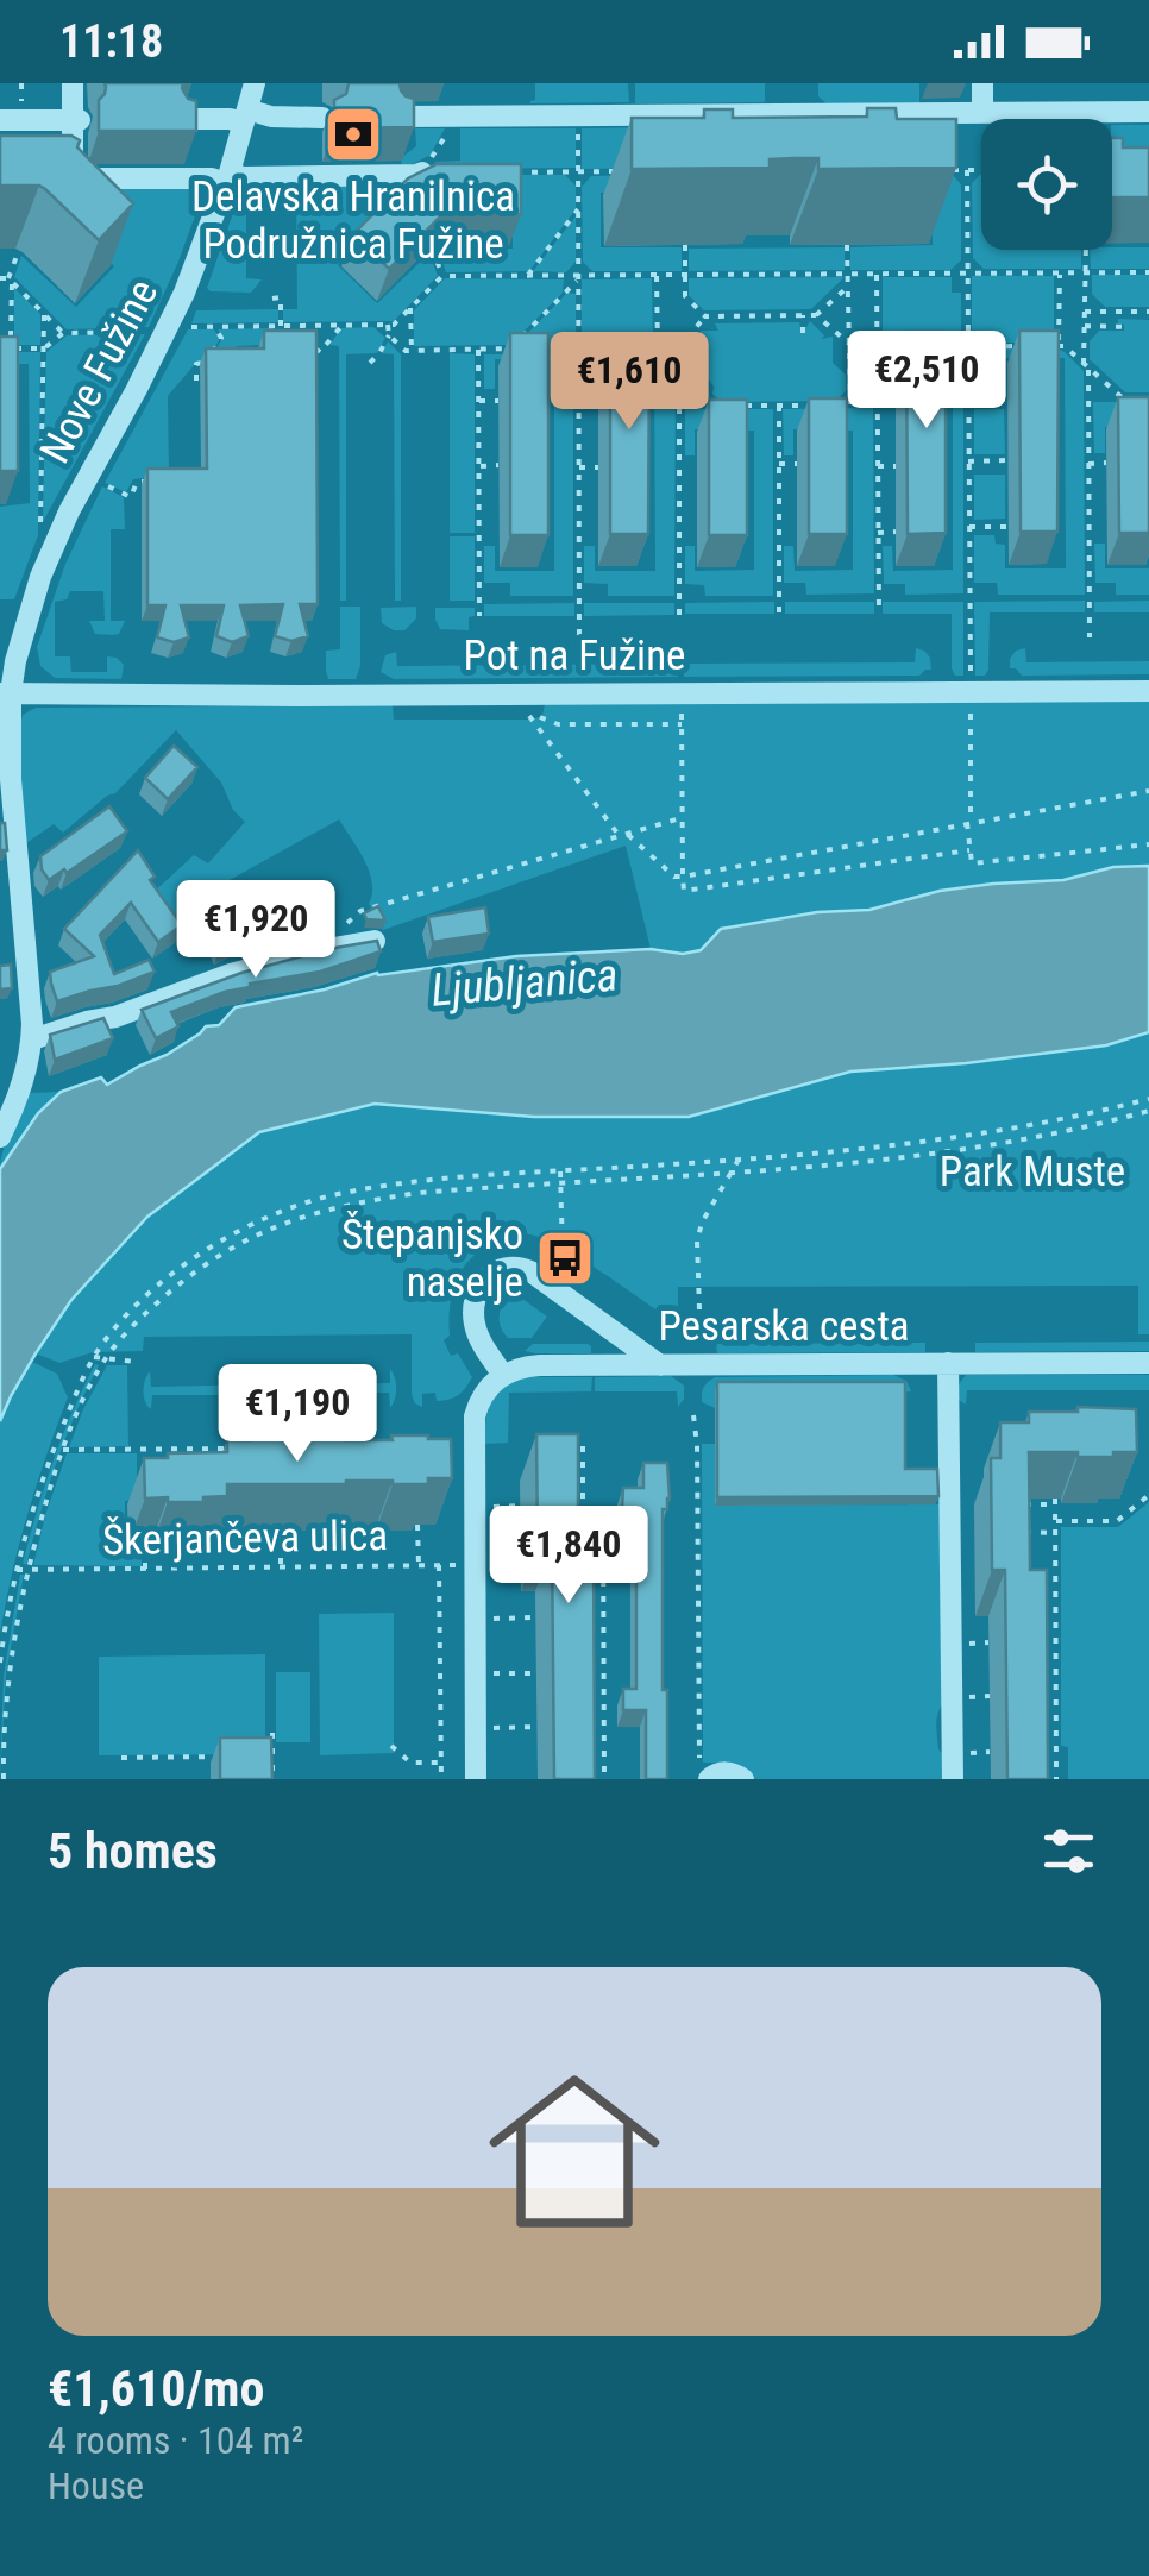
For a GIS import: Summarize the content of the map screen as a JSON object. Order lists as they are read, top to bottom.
{
  "streets": {
    "street": ["Nove Fužine", "Pot na Fužine", "Pesarska cesta"],
    "path": ["Škerjančeva ulica"]
  },
  "crossings": [
    ["Nove Fužine", "Pot na Fužine"]
  ],
  "water": ["Ljubljanica"],
  "parks": ["Park Muste"],
  "places": {
    "bank": ["Delavska Hranilnica Podružnica Fužine"],
    "bus stop": ["Štepanjsko naselje"]
  },
  "page": {
    "status": "11:18",
    "price": [
      "€2,510",
      "€1,610",
      "€1,920",
      "€1,190",
      "€1,840"
    ],
    "heading": "5 homes",
    "list": [
      {
        "name": "€1,610/mo",
        "note": "4 rooms · 104 m² · House"
      }
    ]
  }
}
